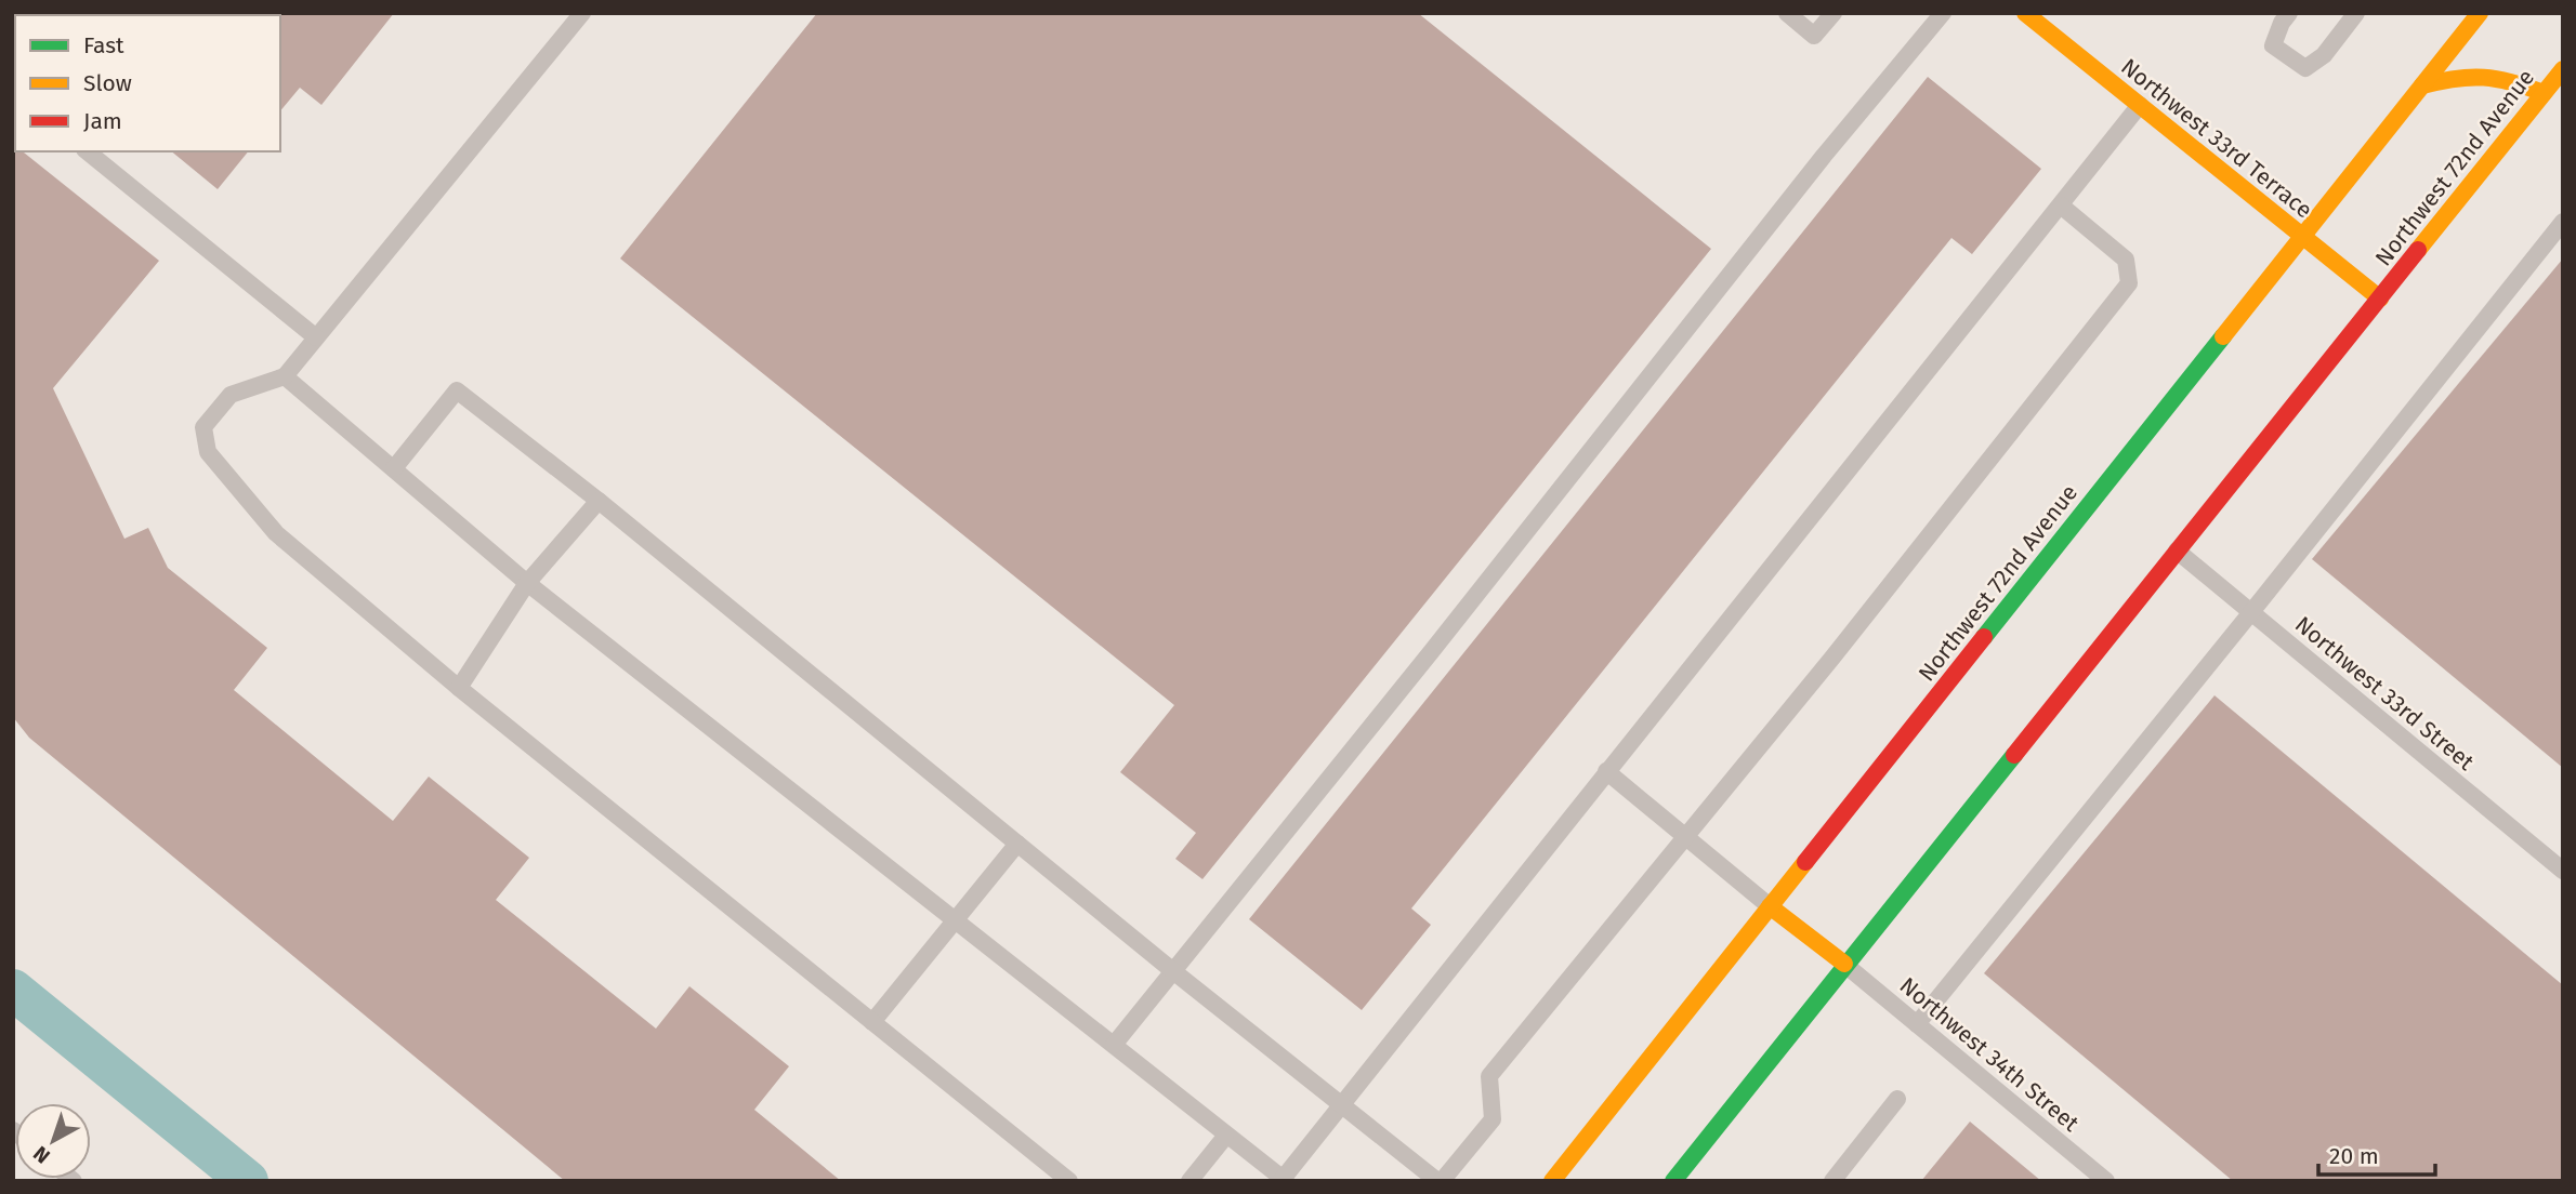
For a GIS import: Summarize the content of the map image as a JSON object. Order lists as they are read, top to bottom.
{
  "streets": {
    "main road": ["Northwest 33rd Terrace", "Northwest 72nd Avenue"],
    "lane": ["Northwest 33rd Street", "Northwest 34th Street"]
  },
  "crossings": [
    ["Northwest 33rd Terrace", "Northwest 72nd Avenue"],
    ["Northwest 72nd Avenue", "Northwest 33rd Street"],
    ["Northwest 72nd Avenue", "Northwest 34th Street"]
  ],
  "legend": ["Fast", "Slow", "Jam"],
  "scale_bar": "20 m",
  "north": "bottom left"
}
